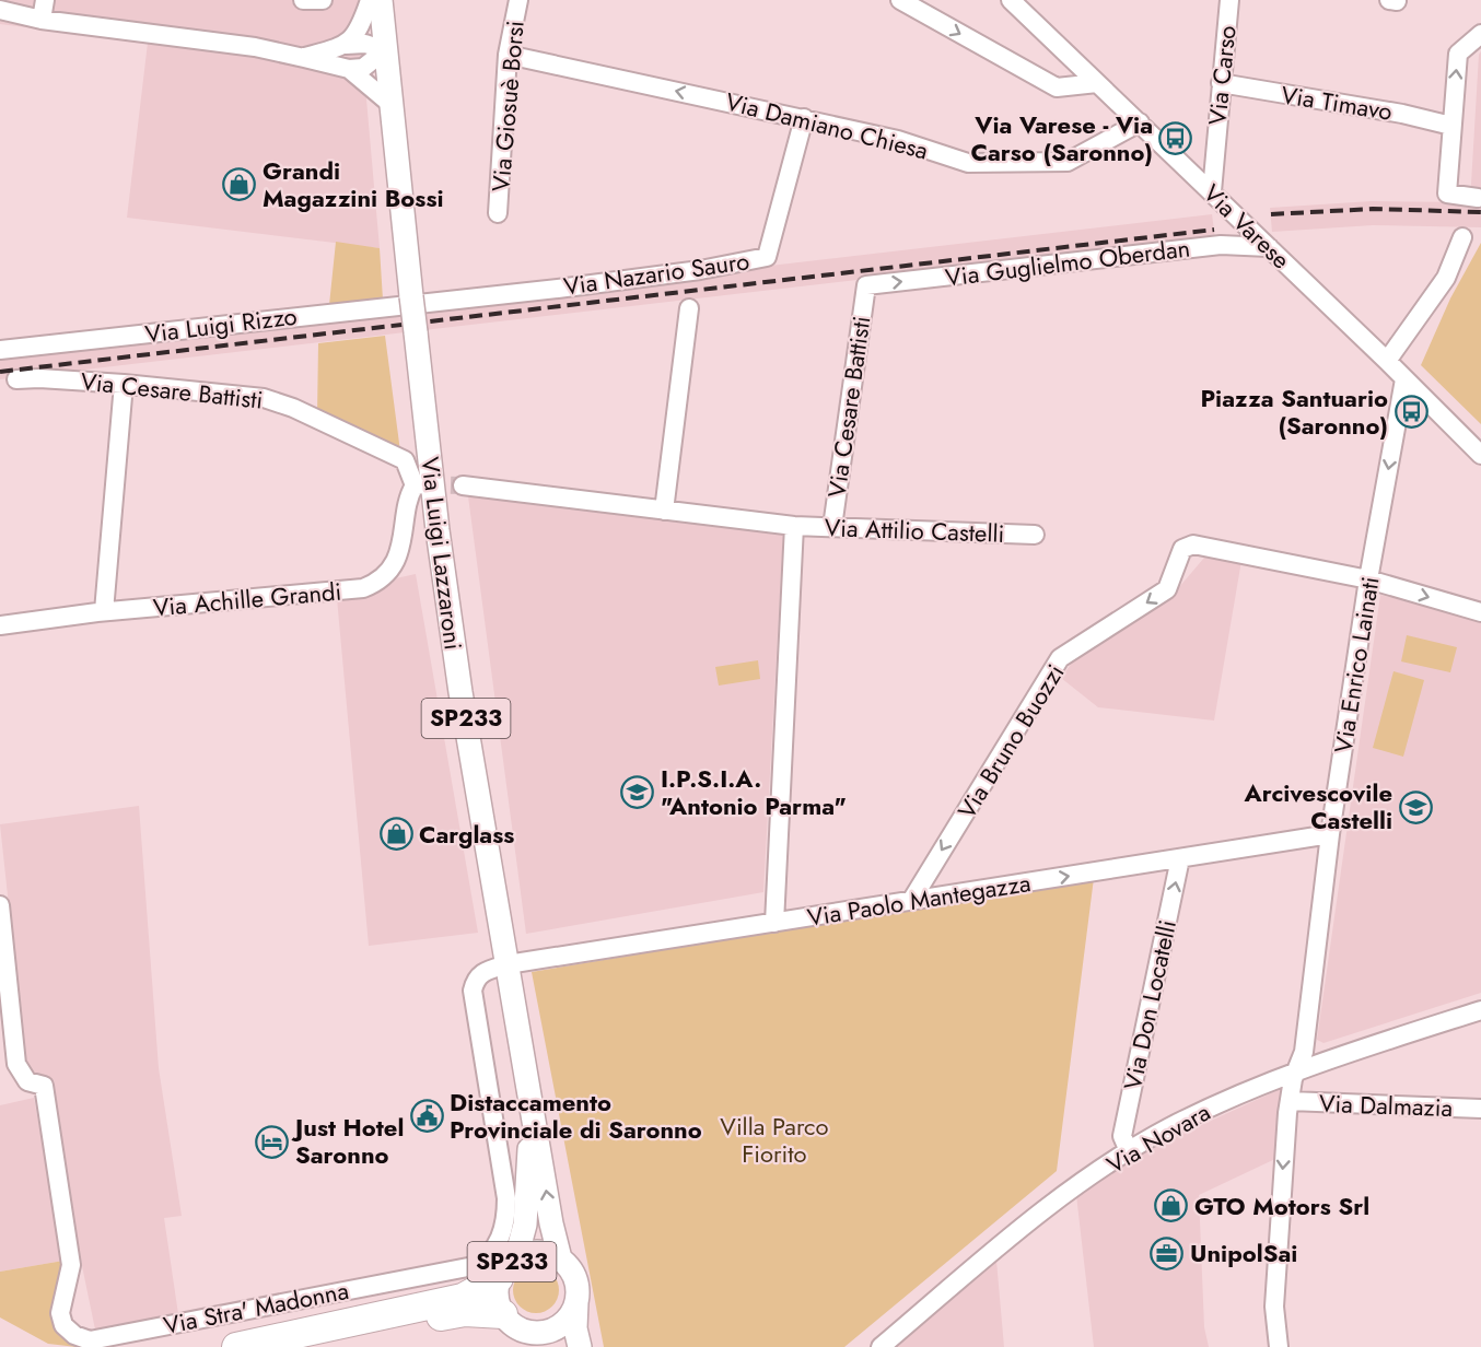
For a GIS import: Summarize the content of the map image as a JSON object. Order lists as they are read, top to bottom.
{
  "streets": {
    "main road": ["Via Luigi Lazzaroni", "SP233"],
    "street": [
      "Via Carso",
      "Via Timavo",
      "Via Giosuè Borsi",
      "Via Damiano Chiesa",
      "Via Varese",
      "Via Guglielmo Oberdan",
      "Via Nazario Sauro",
      "Via Luigi Rizzo",
      "Via Cesare Battisti",
      "Via Attilio Castelli",
      "Via Achille Grandi",
      "Via Enrico Lainati",
      "Via Bruno Buozzi",
      "Via Paolo Mantegazza",
      "Via Don Locatelli",
      "Via Dalmazia",
      "Via Novara",
      "Via Stra' Madonna"
    ]
  },
  "crossings": [
    ["Via Carso", "Via Timavo"],
    ["Via Carso", "Via Varese"],
    ["Via Giosuè Borsi", "Via Damiano Chiesa"],
    ["Via Damiano Chiesa", "Via Varese"],
    ["Via Damiano Chiesa", "Via Nazario Sauro"],
    ["Via Varese", "Via Guglielmo Oberdan"],
    ["Via Varese", "Via Enrico Lainati"],
    ["Via Guglielmo Oberdan", "Via Cesare Battisti"],
    ["Via Nazario Sauro", "Via Luigi Rizzo"],
    ["Via Cesare Battisti", "Via Attilio Castelli"],
    ["Via Cesare Battisti", "Via Achille Grandi"],
    ["Via Luigi Lazzaroni", "SP233"],
    ["Via Luigi Lazzaroni", "Via Paolo Mantegazza"],
    ["Via Luigi Lazzaroni", "Via Stra' Madonna"],
    ["Via Enrico Lainati", "Via Bruno Buozzi"],
    ["Via Enrico Lainati", "Via Paolo Mantegazza"],
    ["Via Enrico Lainati", "Via Dalmazia"],
    ["Via Enrico Lainati", "Via Novara"],
    ["Via Bruno Buozzi", "Via Paolo Mantegazza"],
    ["Via Paolo Mantegazza", "Via Don Locatelli"],
    ["Via Paolo Mantegazza", "Via Stra' Madonna"],
    ["Via Don Locatelli", "Via Novara"]
  ],
  "one_way": [
    "Via Damiano Chiesa",
    "Via Guglielmo Oberdan",
    "Via Enrico Lainati",
    "Via Bruno Buozzi",
    "Via Don Locatelli"
  ],
  "parks": ["Villa Parco Fiorito"],
  "places": {
    "bus stop": ["Via Varese - Via Carso (Saronno)", "Piazza Santuario (Saronno)"],
    "shop": ["Grandi Magazzini Bossi", "Carglass", "GTO Motors Srl"],
    "school or university": ["I.P.S.I.A. \"Antonio Parma\"", "Arcivescovile Castelli"],
    "public building": ["Distaccamento Provinciale di Saronno"],
    "hotel": ["Just Hotel Saronno"],
    "office": ["UnipolSai"]
  }
}
